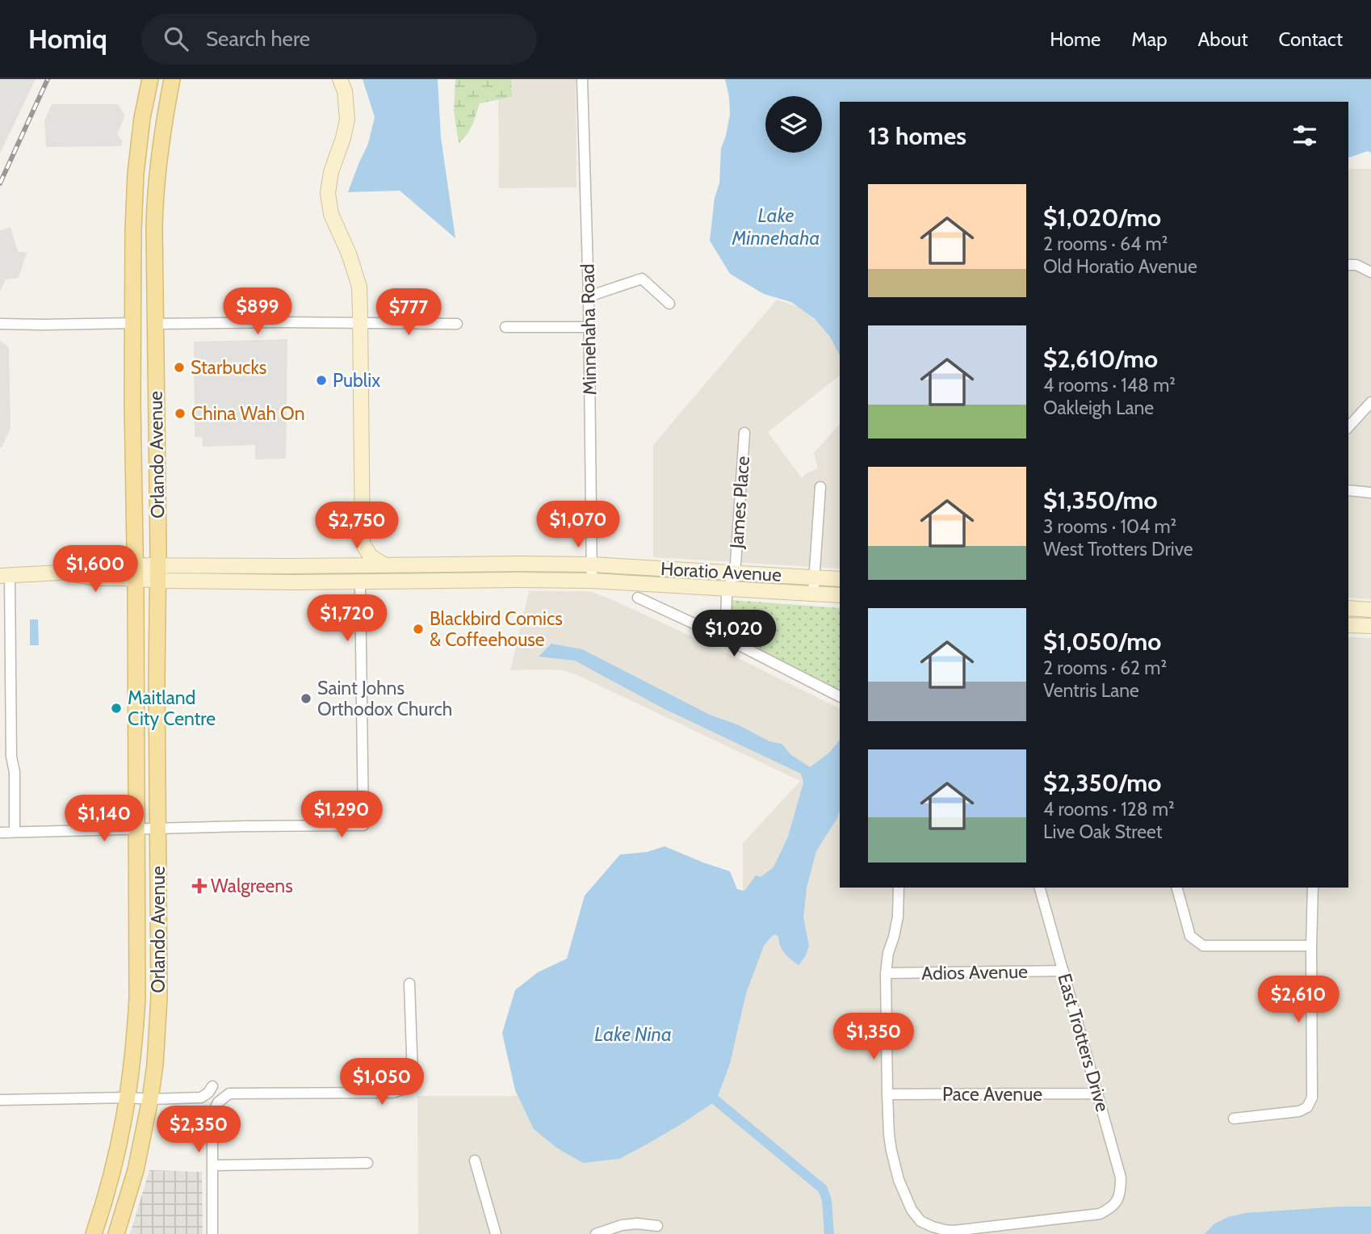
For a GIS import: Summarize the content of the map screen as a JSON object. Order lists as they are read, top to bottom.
{
  "streets": {
    "main road": ["Orlando Avenue", "Horatio Avenue"],
    "street": [
      "Minnehaha Road",
      "James Place",
      "Adios Avenue",
      "East Trotters Drive",
      "Pace Avenue"
    ]
  },
  "crossings": [
    ["Minnehaha Road", "Horatio Avenue"],
    ["Orlando Avenue", "Horatio Avenue"],
    ["James Place", "Horatio Avenue"],
    ["Adios Avenue", "East Trotters Drive"],
    ["East Trotters Drive", "Pace Avenue"]
  ],
  "water": ["Lake Minnehaha", "Lake Nina"],
  "places": {
    "other": [
      "Starbucks",
      "Publix",
      "China Wah On",
      "Blackbird Comics & Coffeehouse",
      "Saint Johns Orthodox Church",
      "Maitland City Centre"
    ],
    "health": ["Walgreens"]
  },
  "page": {
    "header": "Homiq",
    "search": "Search here",
    "nav": [
      "Home",
      "Map",
      "About",
      "Contact"
    ],
    "heading": "13 homes",
    "list": [
      {
        "name": "$1,020/mo",
        "note": "2 rooms · 64 m² · Old Horatio Avenue"
      },
      {
        "name": "$2,610/mo",
        "note": "4 rooms · 148 m² · Oakleigh Lane"
      },
      {
        "name": "$1,350/mo",
        "note": "3 rooms · 104 m² · West Trotters Drive"
      },
      {
        "name": "$1,050/mo",
        "note": "2 rooms · 62 m² · Ventris Lane"
      },
      {
        "name": "$2,350/mo",
        "note": "4 rooms · 128 m² · Live Oak Street"
      }
    ],
    "price": [
      "$899",
      "$777",
      "$1,070",
      "$2,750",
      "$1,600",
      "$1,720",
      "$1,020",
      "$1,290",
      "$1,140",
      "$2,610",
      "$1,350",
      "$1,050",
      "$2,350"
    ]
  }
}
